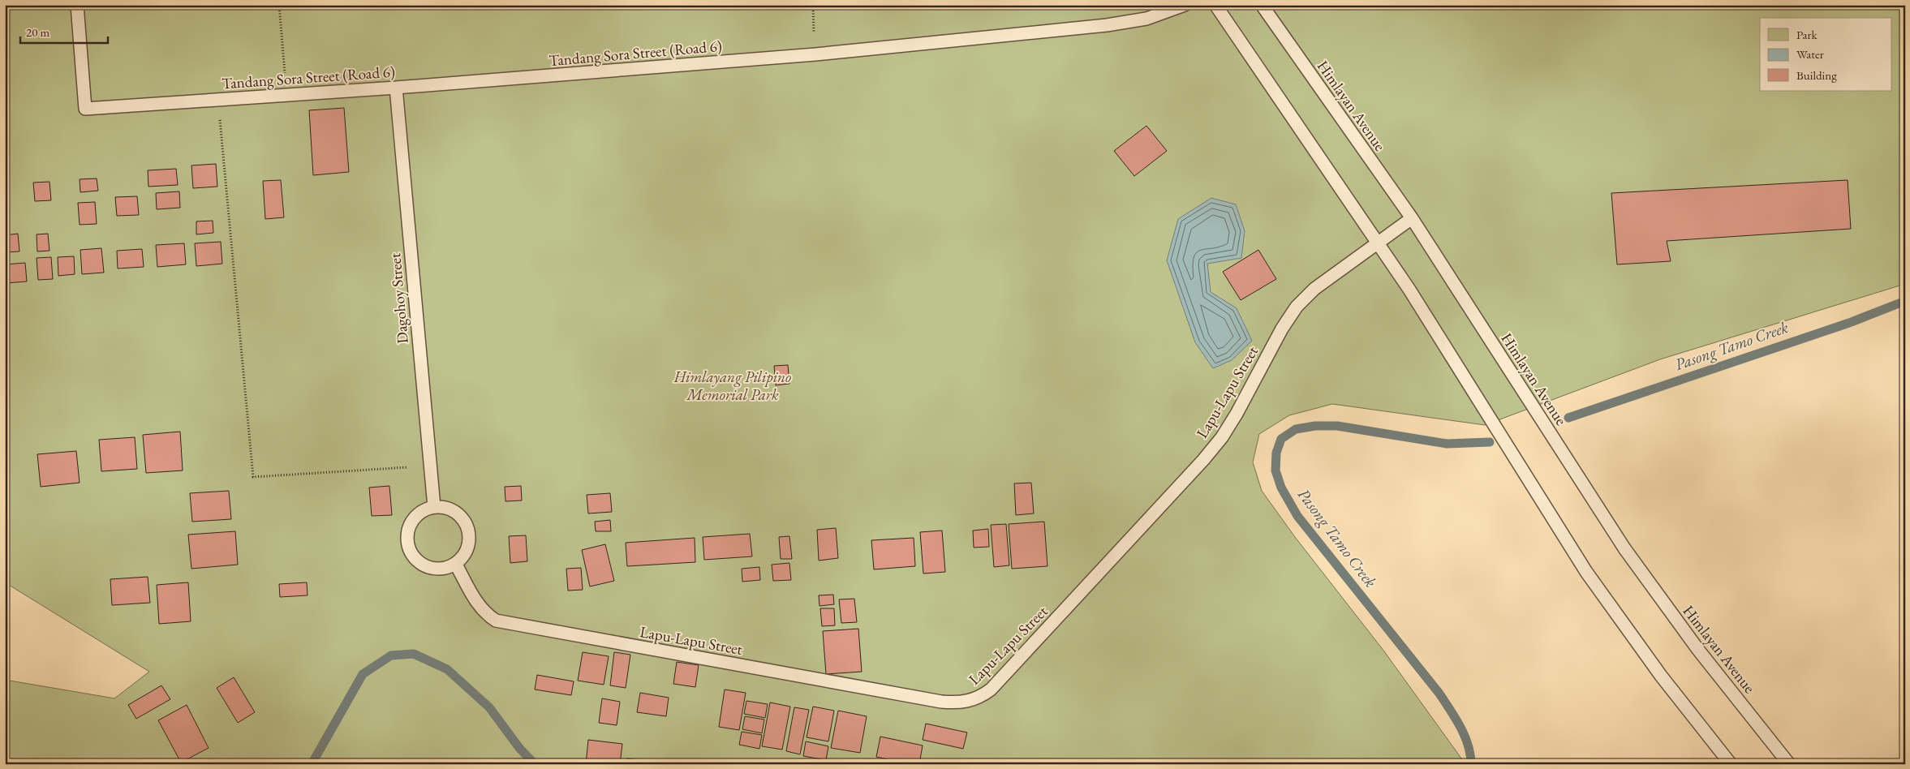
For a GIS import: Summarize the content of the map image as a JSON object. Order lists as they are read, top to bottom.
{
  "streets": {
    "lane": [
      "Tandang Sora Street (Road 6)",
      "Himlayan Avenue",
      "Dagohoy Street",
      "Lapu-Lapu Street"
    ]
  },
  "crossings": [
    ["Tandang Sora Street (Road 6)", "Dagohoy Street"],
    ["Himlayan Avenue", "Lapu-Lapu Street"],
    ["Dagohoy Street", "Lapu-Lapu Street"]
  ],
  "water": ["Pasong Tamo Creek"],
  "parks": ["Himlayang Pilipino Memorial Park"],
  "legend": ["Park", "Water", "Building"],
  "scale_bar": "20 m"
}
